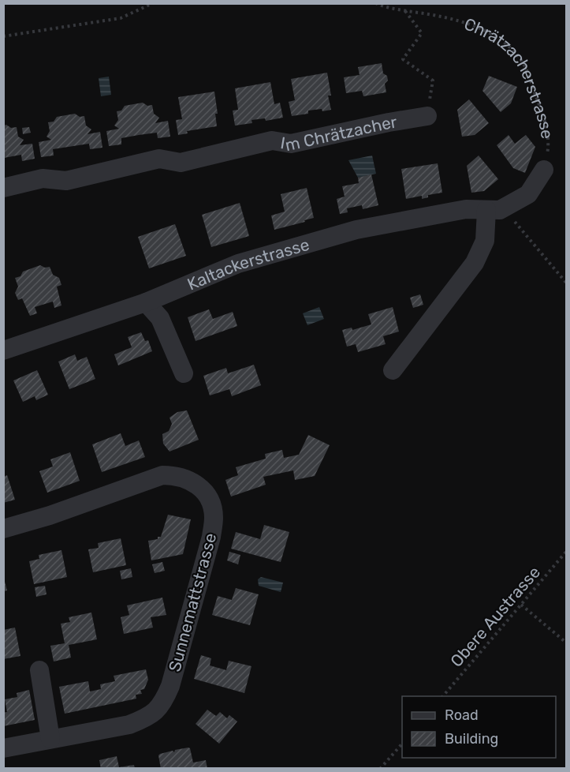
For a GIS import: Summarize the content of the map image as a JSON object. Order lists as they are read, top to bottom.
{
  "streets": {
    "street": [
      "Chrätzacherstrasse",
      "Im Chrätzacher",
      "Kaltackerstrasse",
      "Sunnemattstrasse"
    ],
    "path": ["Obere Austrasse"]
  },
  "crossings": [
    ["Chrätzacherstrasse", "Kaltackerstrasse"]
  ],
  "legend": ["Road", "Building"]
}
